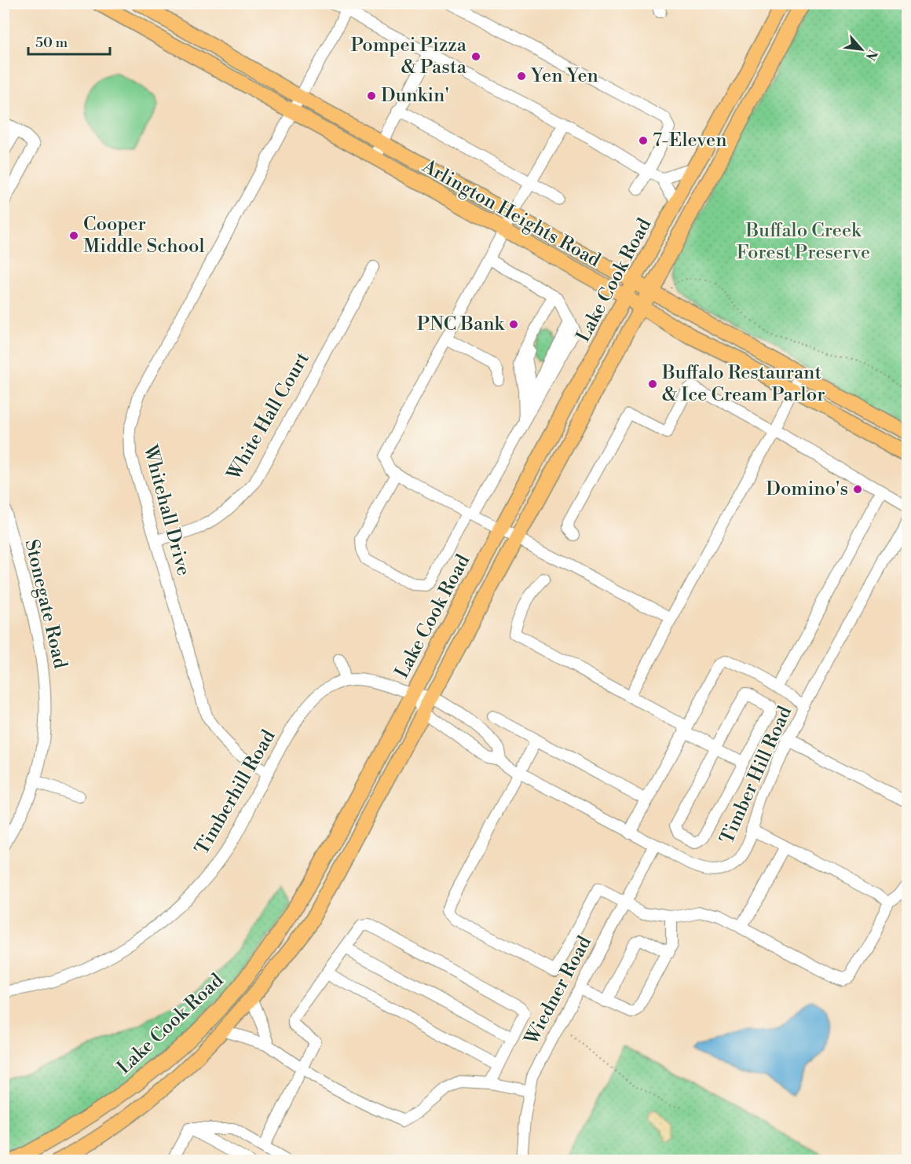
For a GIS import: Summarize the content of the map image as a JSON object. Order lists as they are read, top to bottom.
{
  "streets": {
    "main road": ["Arlington Heights Road", "Lake Cook Road"],
    "street": [
      "White Hall Court",
      "Whitehall Drive",
      "Stonegate Road",
      "Timber Hill Road",
      "Timberhill Road",
      "Wiedner Road"
    ]
  },
  "crossings": [
    ["Arlington Heights Road", "Lake Cook Road"],
    ["Arlington Heights Road", "Whitehall Drive"],
    ["Lake Cook Road", "Timber Hill Road"],
    ["Lake Cook Road", "Timberhill Road"],
    ["White Hall Court", "Whitehall Drive"],
    ["Whitehall Drive", "Timberhill Road"],
    ["Timber Hill Road", "Timberhill Road"],
    ["Timber Hill Road", "Wiedner Road"]
  ],
  "parks": ["Buffalo Creek Forest Preserve"],
  "places": [
    "Pompei Pizza & Pasta",
    "Yen Yen",
    "Dunkin'",
    "7-Eleven",
    "Cooper Middle School",
    "PNC Bank",
    "Buffalo Restaurant & Ice Cream Parlor",
    "Domino's"
  ],
  "scale_bar": "50 m",
  "north": "bottom right"
}
